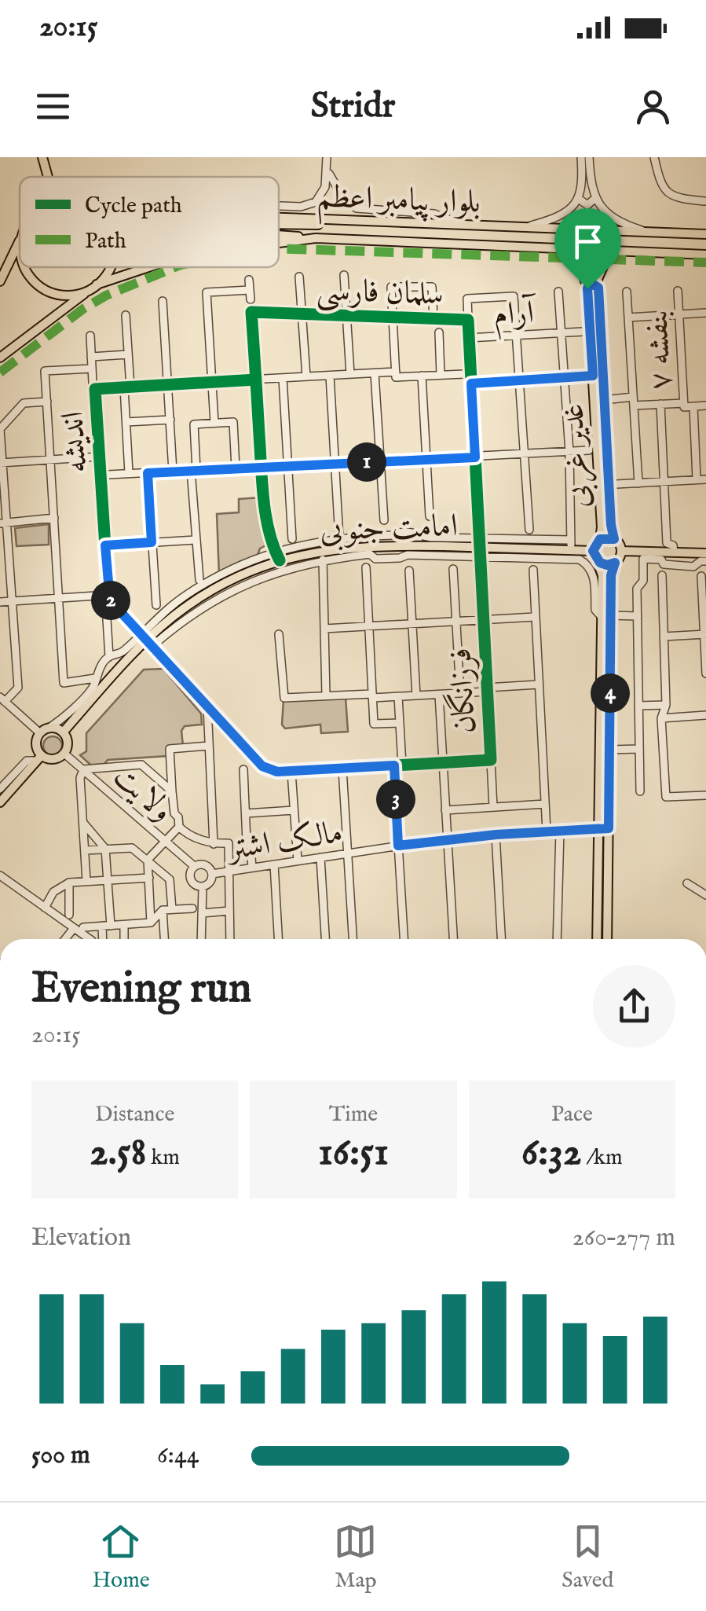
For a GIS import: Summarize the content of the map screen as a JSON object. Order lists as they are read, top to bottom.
{
  "streets": {
    "main road": ["بلوار پیامبر اعظم", "غدیر غربی", "امامت جنوبی"],
    "street": [
      "سلمان فارسی",
      "آرام",
      "بنفشه ۷",
      "اندیشه",
      "فرزانگان",
      "ولایت",
      "مالک اشتر"
    ]
  },
  "crossings": [
    ["بلوار پیامبر اعظم", "غدیر غربی"],
    ["سلمان فارسی", "آرام"],
    ["سلمان فارسی", "اندیشه"],
    ["سلمان فارسی", "امامت جنوبی"],
    ["سلمان فارسی", "فرزانگان"],
    ["غدیر غربی", "امامت جنوبی"],
    ["امامت جنوبی", "فرزانگان"],
    ["امامت جنوبی", "ولایت"],
    ["ولایت", "مالک اشتر"]
  ],
  "legend": ["Cycle path", "Path"],
  "page": {
    "status": "20:15",
    "header": "Stridr",
    "pins": [
      "1",
      "2",
      "4",
      "3"
    ],
    "heading": ["Evening run", "20:15"],
    "stats": [
      ["Distance", "2.58 km"],
      ["Time", "16:51"],
      ["Pace", "6:32 /km"]
    ],
    "chart": ["Elevation", "260–277 m"],
    "list": [
      {
        "name": "500 m",
        "note": "6:44"
      }
    ],
    "tabs": ["Home", "Map", "Saved"]
  }
}
